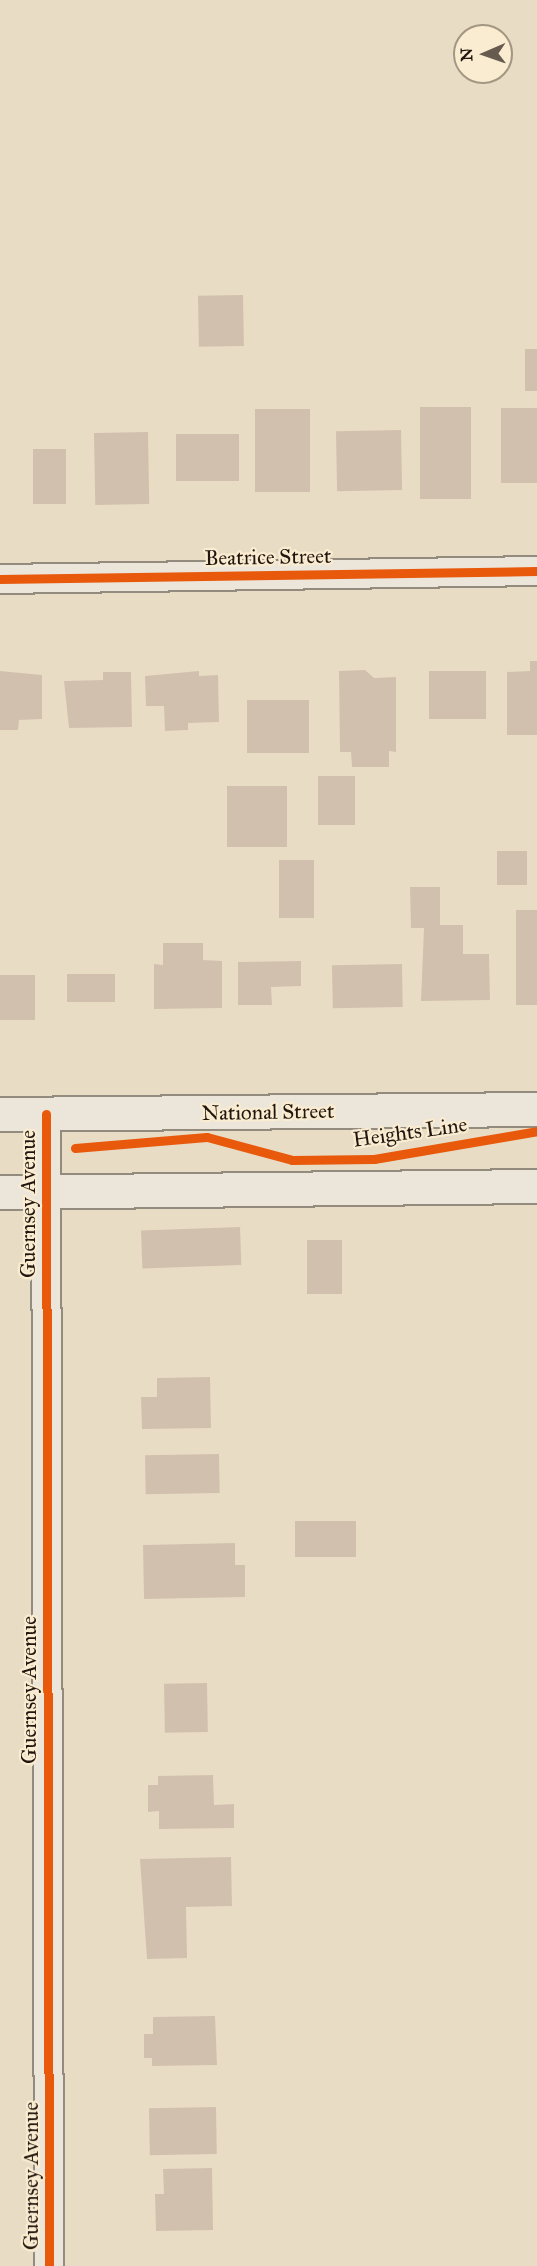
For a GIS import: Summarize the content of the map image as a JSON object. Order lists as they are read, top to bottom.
{
  "streets": {
    "main road": ["National Street"],
    "street": ["Beatrice Street", "Guernsey Avenue"],
    "cycle path": ["Heights Line"]
  },
  "crossings": [
    ["National Street", "Guernsey Avenue"]
  ],
  "north": "left"
}
